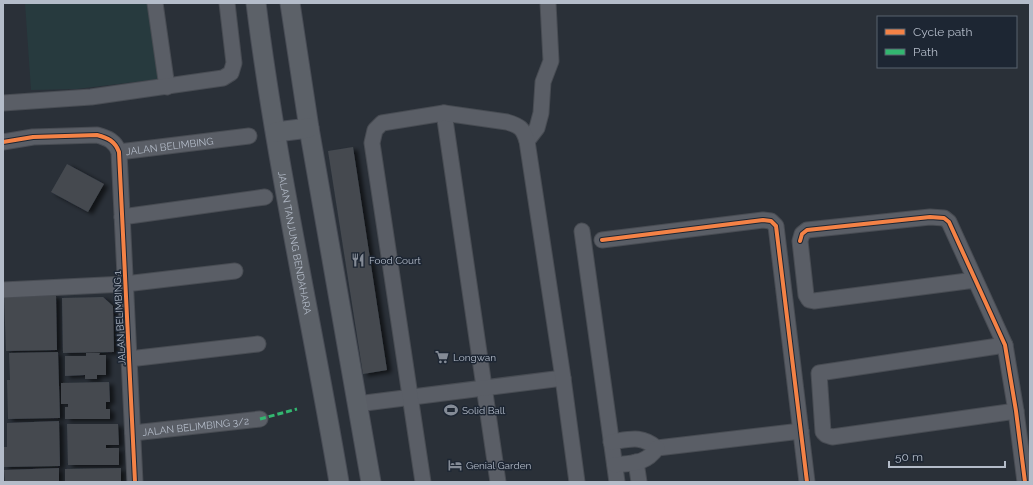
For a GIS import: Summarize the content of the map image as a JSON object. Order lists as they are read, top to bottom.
{
  "streets": {
    "main road": ["JALAN TANJUNG BENDAHARA"],
    "street": ["JALAN BELIMBING", "JALAN BELIMBING 1", "JALAN BELIMBING 3/2"]
  },
  "crossings": [
    ["JALAN BELIMBING", "JALAN BELIMBING 1"],
    ["JALAN BELIMBING 1", "JALAN BELIMBING 3/2"]
  ],
  "places": {
    "restaurant": ["Food Court"],
    "supermarket": ["Longwan"],
    "sports": ["Solid Ball"],
    "hotel": ["Genial Garden"]
  },
  "legend": ["Cycle path", "Path"],
  "scale_bar": "50 m"
}
